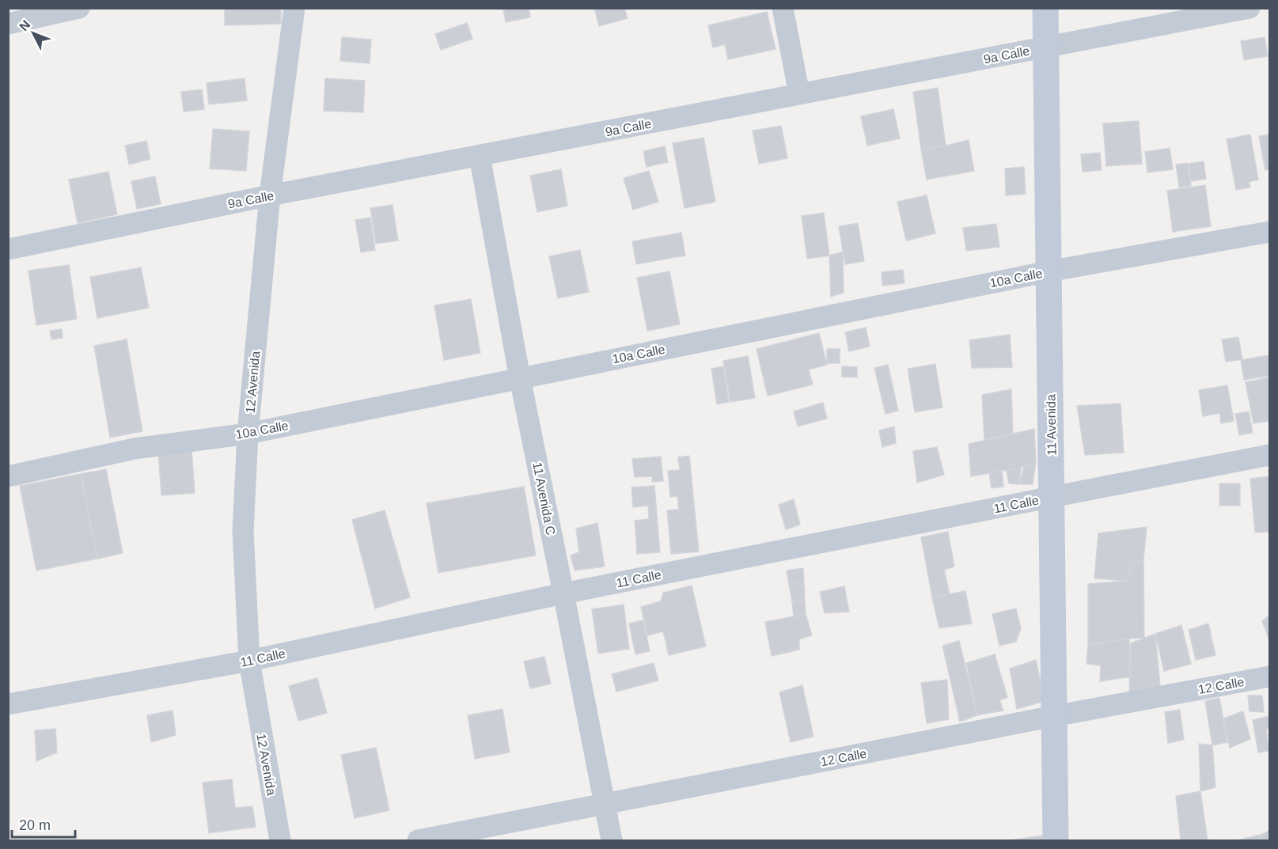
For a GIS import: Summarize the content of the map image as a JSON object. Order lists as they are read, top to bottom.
{
  "streets": {
    "street": [
      "9a Calle",
      "10a Calle",
      "12 Avenida",
      "11 Avenida",
      "11 Avenida C",
      "11 Calle",
      "12 Calle"
    ]
  },
  "crossings": [
    ["9a Calle", "12 Avenida"],
    ["9a Calle", "11 Avenida"],
    ["9a Calle", "11 Avenida C"],
    ["10a Calle", "12 Avenida"],
    ["10a Calle", "11 Avenida"],
    ["10a Calle", "11 Avenida C"],
    ["12 Avenida", "11 Calle"],
    ["11 Avenida", "11 Calle"],
    ["11 Avenida", "12 Calle"],
    ["11 Avenida C", "11 Calle"],
    ["11 Avenida C", "12 Calle"]
  ],
  "scale_bar": "20 m",
  "north": "top left"
}
